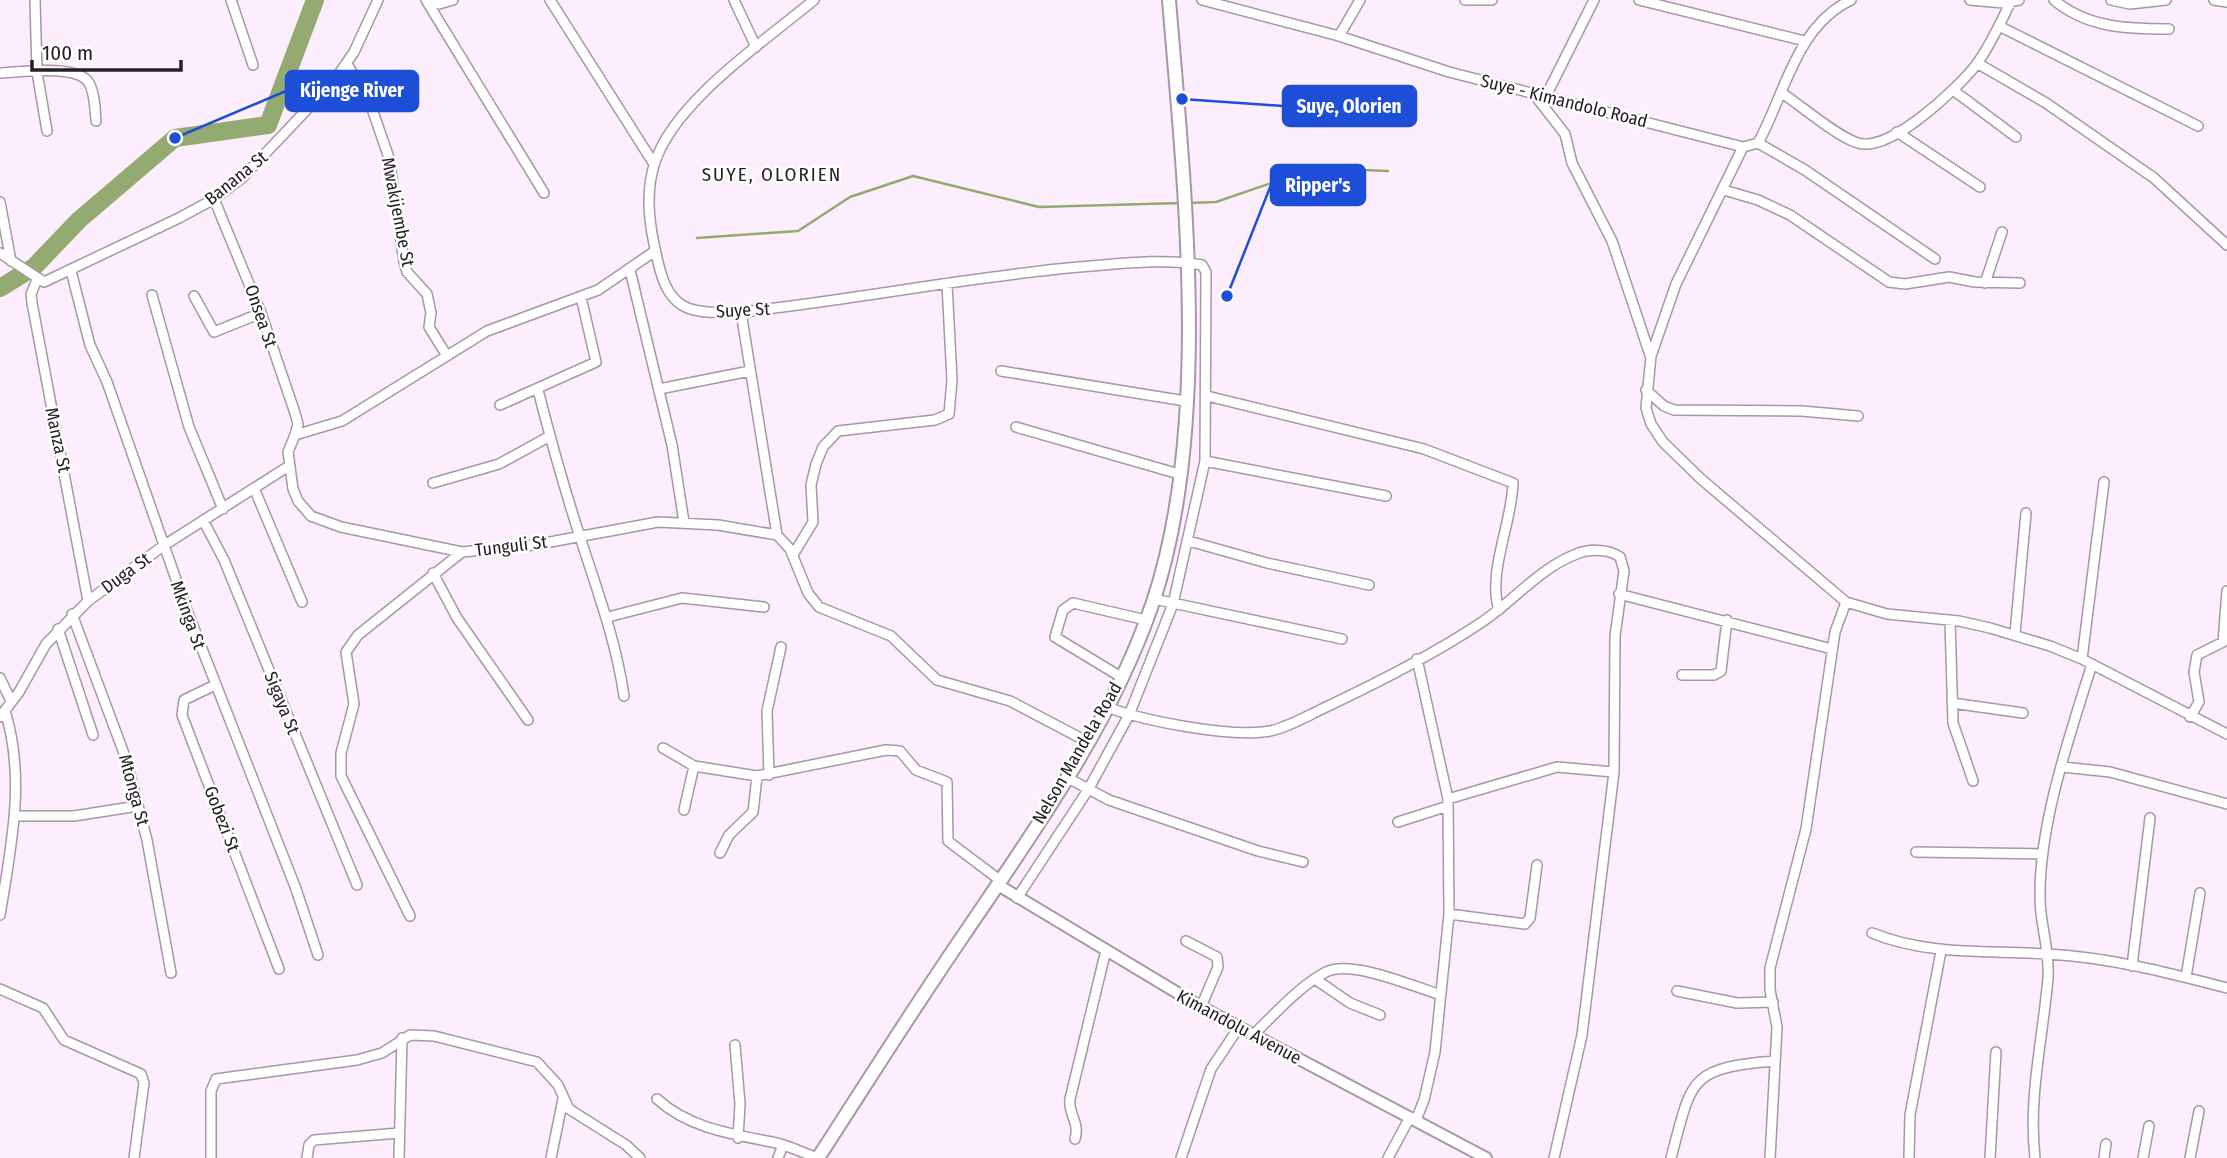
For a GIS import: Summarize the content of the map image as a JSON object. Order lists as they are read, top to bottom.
{
  "streets": {
    "main road": ["Nelson Mandela Road"],
    "street": [
      "Suye - Kimandolo Road",
      "Banana St",
      "Mwakijembe St",
      "Suye St",
      "Onsea St",
      "Manza St",
      "Tunguli St",
      "Duga St",
      "Mkinga St",
      "Sigaya St",
      "Mtonga St",
      "Gobezi St",
      "Kimandolu Avenue"
    ]
  },
  "crossings": [
    ["Banana St", "Mwakijembe St"],
    ["Banana St", "Onsea St"],
    ["Banana St", "Manza St"],
    ["Banana St", "Mkinga St"],
    ["Suye St", "Nelson Mandela Road"],
    ["Onsea St", "Tunguli St"],
    ["Manza St", "Duga St"],
    ["Tunguli St", "Duga St"],
    ["Duga St", "Mkinga St"],
    ["Duga St", "Sigaya St"],
    ["Duga St", "Mtonga St"],
    ["Mkinga St", "Gobezi St"],
    ["Nelson Mandela Road", "Kimandolu Avenue"]
  ],
  "districts": ["SUYE, OLORIEN"],
  "places": ["Suye, Olorien", "Kijenge River", "Ripper's"],
  "scale_bar": "100 m"
}
